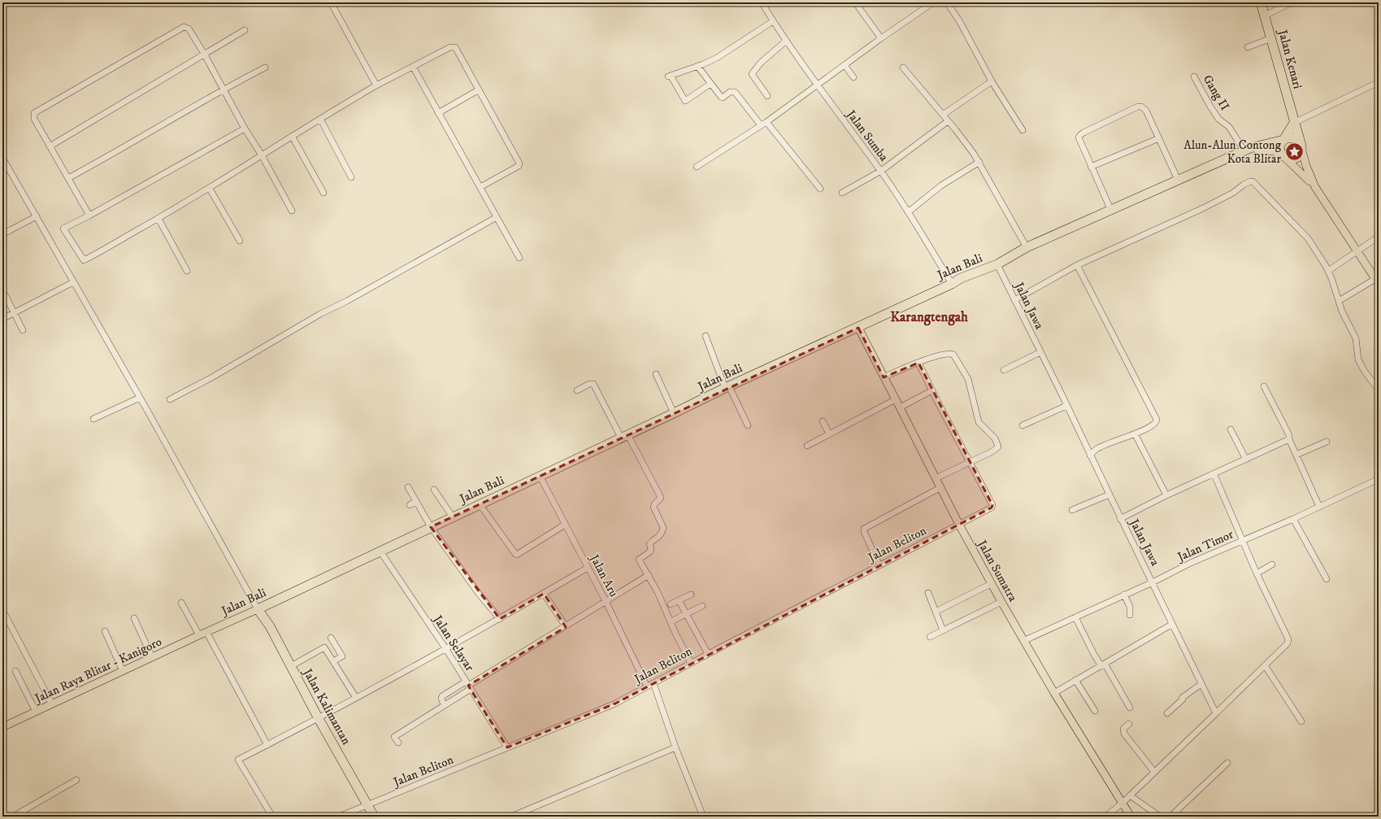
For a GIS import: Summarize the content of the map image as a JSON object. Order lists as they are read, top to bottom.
{
  "streets": {
    "highway": ["Jalan Kenari", "Jalan Bali", "Jalan Kalimantan"],
    "main road": ["Jalan Sumatra", "Jalan Raya Blitar - Kanigoro"],
    "street": [
      "Gang II",
      "Jalan Sumba",
      "Jalan Jawa",
      "Jalan Beliton",
      "Jalan Timor",
      "Jalan Aru",
      "Jalan Selayar"
    ]
  },
  "crossings": [
    ["Jalan Kenari", "Jalan Bali"],
    ["Gang II", "Jalan Bali"],
    ["Jalan Sumba", "Jalan Bali"],
    ["Jalan Bali", "Jalan Jawa"],
    ["Jalan Bali", "Jalan Sumatra"],
    ["Jalan Bali", "Jalan Aru"],
    ["Jalan Bali", "Jalan Selayar"],
    ["Jalan Bali", "Jalan Raya Blitar - Kanigoro"],
    ["Jalan Bali", "Jalan Kalimantan"],
    ["Jalan Jawa", "Jalan Timor"],
    ["Jalan Beliton", "Jalan Sumatra"],
    ["Jalan Beliton", "Jalan Aru"],
    ["Jalan Beliton", "Jalan Selayar"],
    ["Jalan Beliton", "Jalan Kalimantan"],
    ["Jalan Timor", "Jalan Sumatra"]
  ],
  "districts": ["Karangtengah"],
  "places": {
    "place": ["Alun-Alun Contong Kota Blitar"]
  }
}
